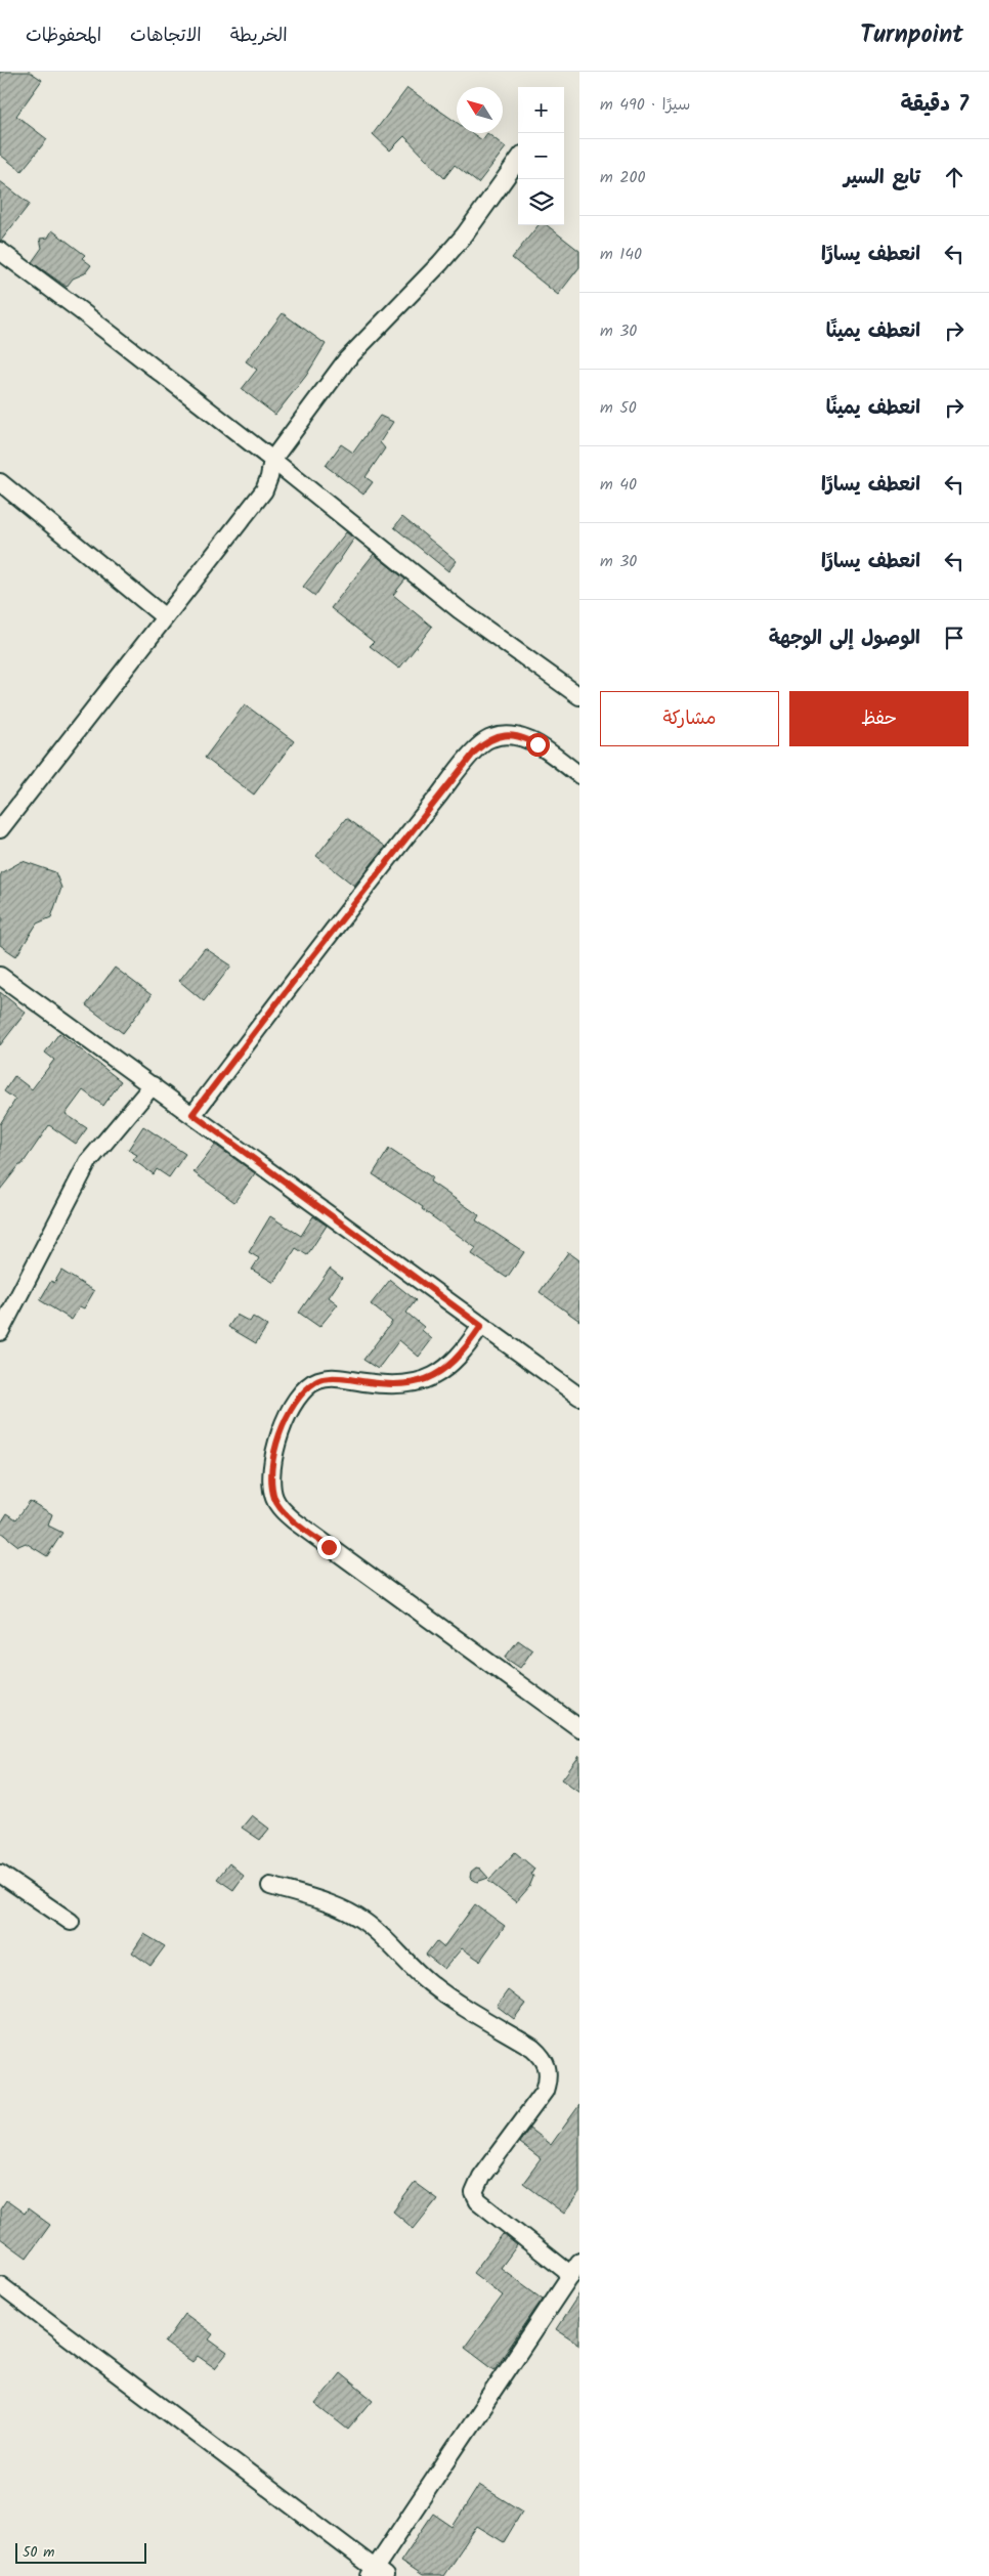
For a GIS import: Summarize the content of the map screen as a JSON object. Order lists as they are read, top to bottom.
{
  "scale_bar": "50 m",
  "north": "top left",
  "page": {
    "header": "Turnpoint",
    "nav": ["الخريطة", "الاتجاهات", "المحفوظات"],
    "heading": ["7 دقيقة", "سيرًا · 490 m"],
    "map_buttons": ["+", "−"],
    "list": [
      ["تابع السير", "200 m"],
      ["انعطف يسارًا", "140 m"],
      ["انعطف يمينًا", "30 m"],
      ["انعطف يمينًا", "50 m"],
      ["انعطف يسارًا", "40 m"],
      ["انعطف يسارًا", "30 m"],
      "الوصول إلى الوجهة"
    ],
    "buttons": ["حفظ", "مشاركة"],
    "scale": "50 m"
  }
}
